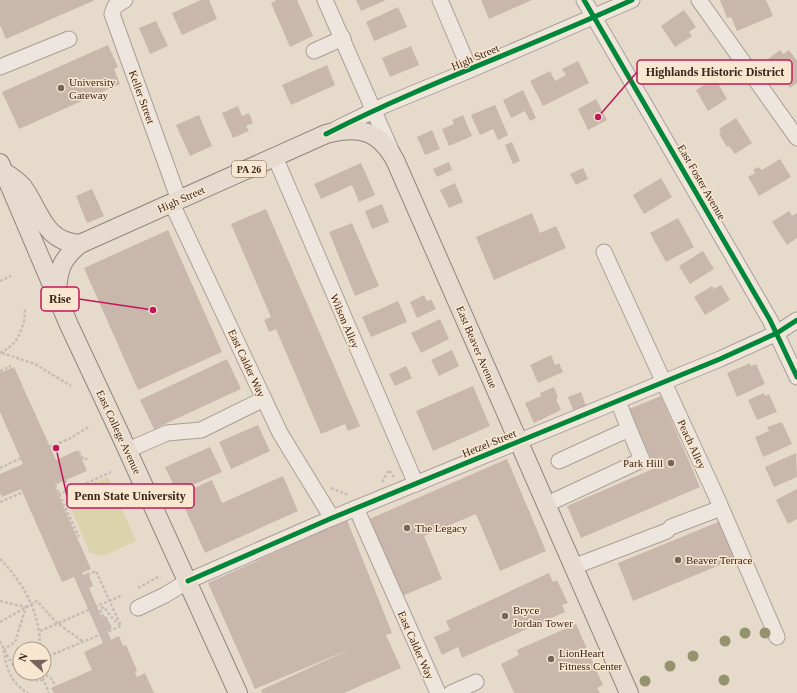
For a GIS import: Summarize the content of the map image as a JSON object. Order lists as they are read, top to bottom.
{
  "streets": {
    "main road": [
      "High Street",
      "PA 26",
      "East Beaver Avenue",
      "East College Avenue"
    ],
    "street": [
      "Keller Street",
      "East Foster Avenue",
      "Wilson Alley",
      "East Calder Way",
      "Hetzel Street",
      "Peach Alley"
    ]
  },
  "crossings": [
    ["High Street", "Keller Street"],
    ["High Street", "East Foster Avenue"],
    ["High Street", "Wilson Alley"],
    ["High Street", "East Beaver Avenue"],
    ["High Street", "East Calder Way"],
    ["High Street", "East College Avenue"],
    ["Keller Street", "East Calder Way"],
    ["East Foster Avenue", "Hetzel Street"],
    ["Wilson Alley", "Hetzel Street"],
    ["East Beaver Avenue", "Hetzel Street"],
    ["East Calder Way", "Hetzel Street"],
    ["East College Avenue", "Hetzel Street"],
    ["Hetzel Street", "Peach Alley"]
  ],
  "places": [
    "University Gateway",
    "Highlands Historic District",
    "Rise",
    "Penn State University",
    "Park Hill",
    "The Legacy",
    "Beaver Terrace",
    "Bryce Jordan Tower",
    "LionHeart Fitness Center"
  ],
  "north": "left"
}
